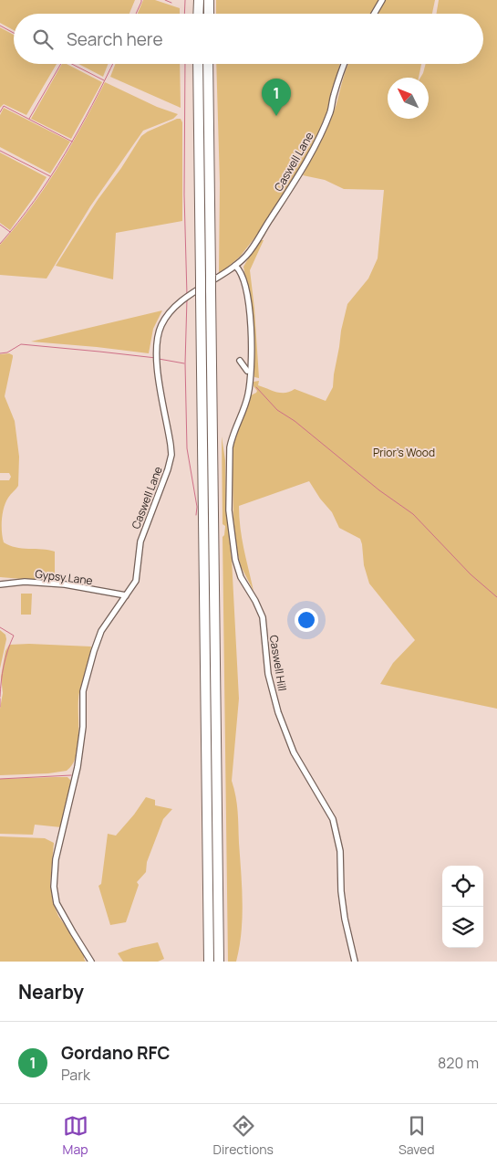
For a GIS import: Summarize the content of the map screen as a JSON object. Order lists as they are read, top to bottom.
{
  "streets": {
    "street": ["Caswell Lane", "Gypsy Lane", "Caswell Hill"]
  },
  "crossings": [
    ["Caswell Lane", "Gypsy Lane"],
    ["Caswell Lane", "Caswell Hill"]
  ],
  "parks": ["Prior's Wood"],
  "north": "top left",
  "page": {
    "search": "Search here",
    "pins": "1",
    "heading": "Nearby",
    "list": [
      {
        "mark": "1",
        "name": "Gordano RFC",
        "note": "Park",
        "value": "820 m"
      }
    ],
    "nav": ["Map", "Directions", "Saved"]
  }
}
